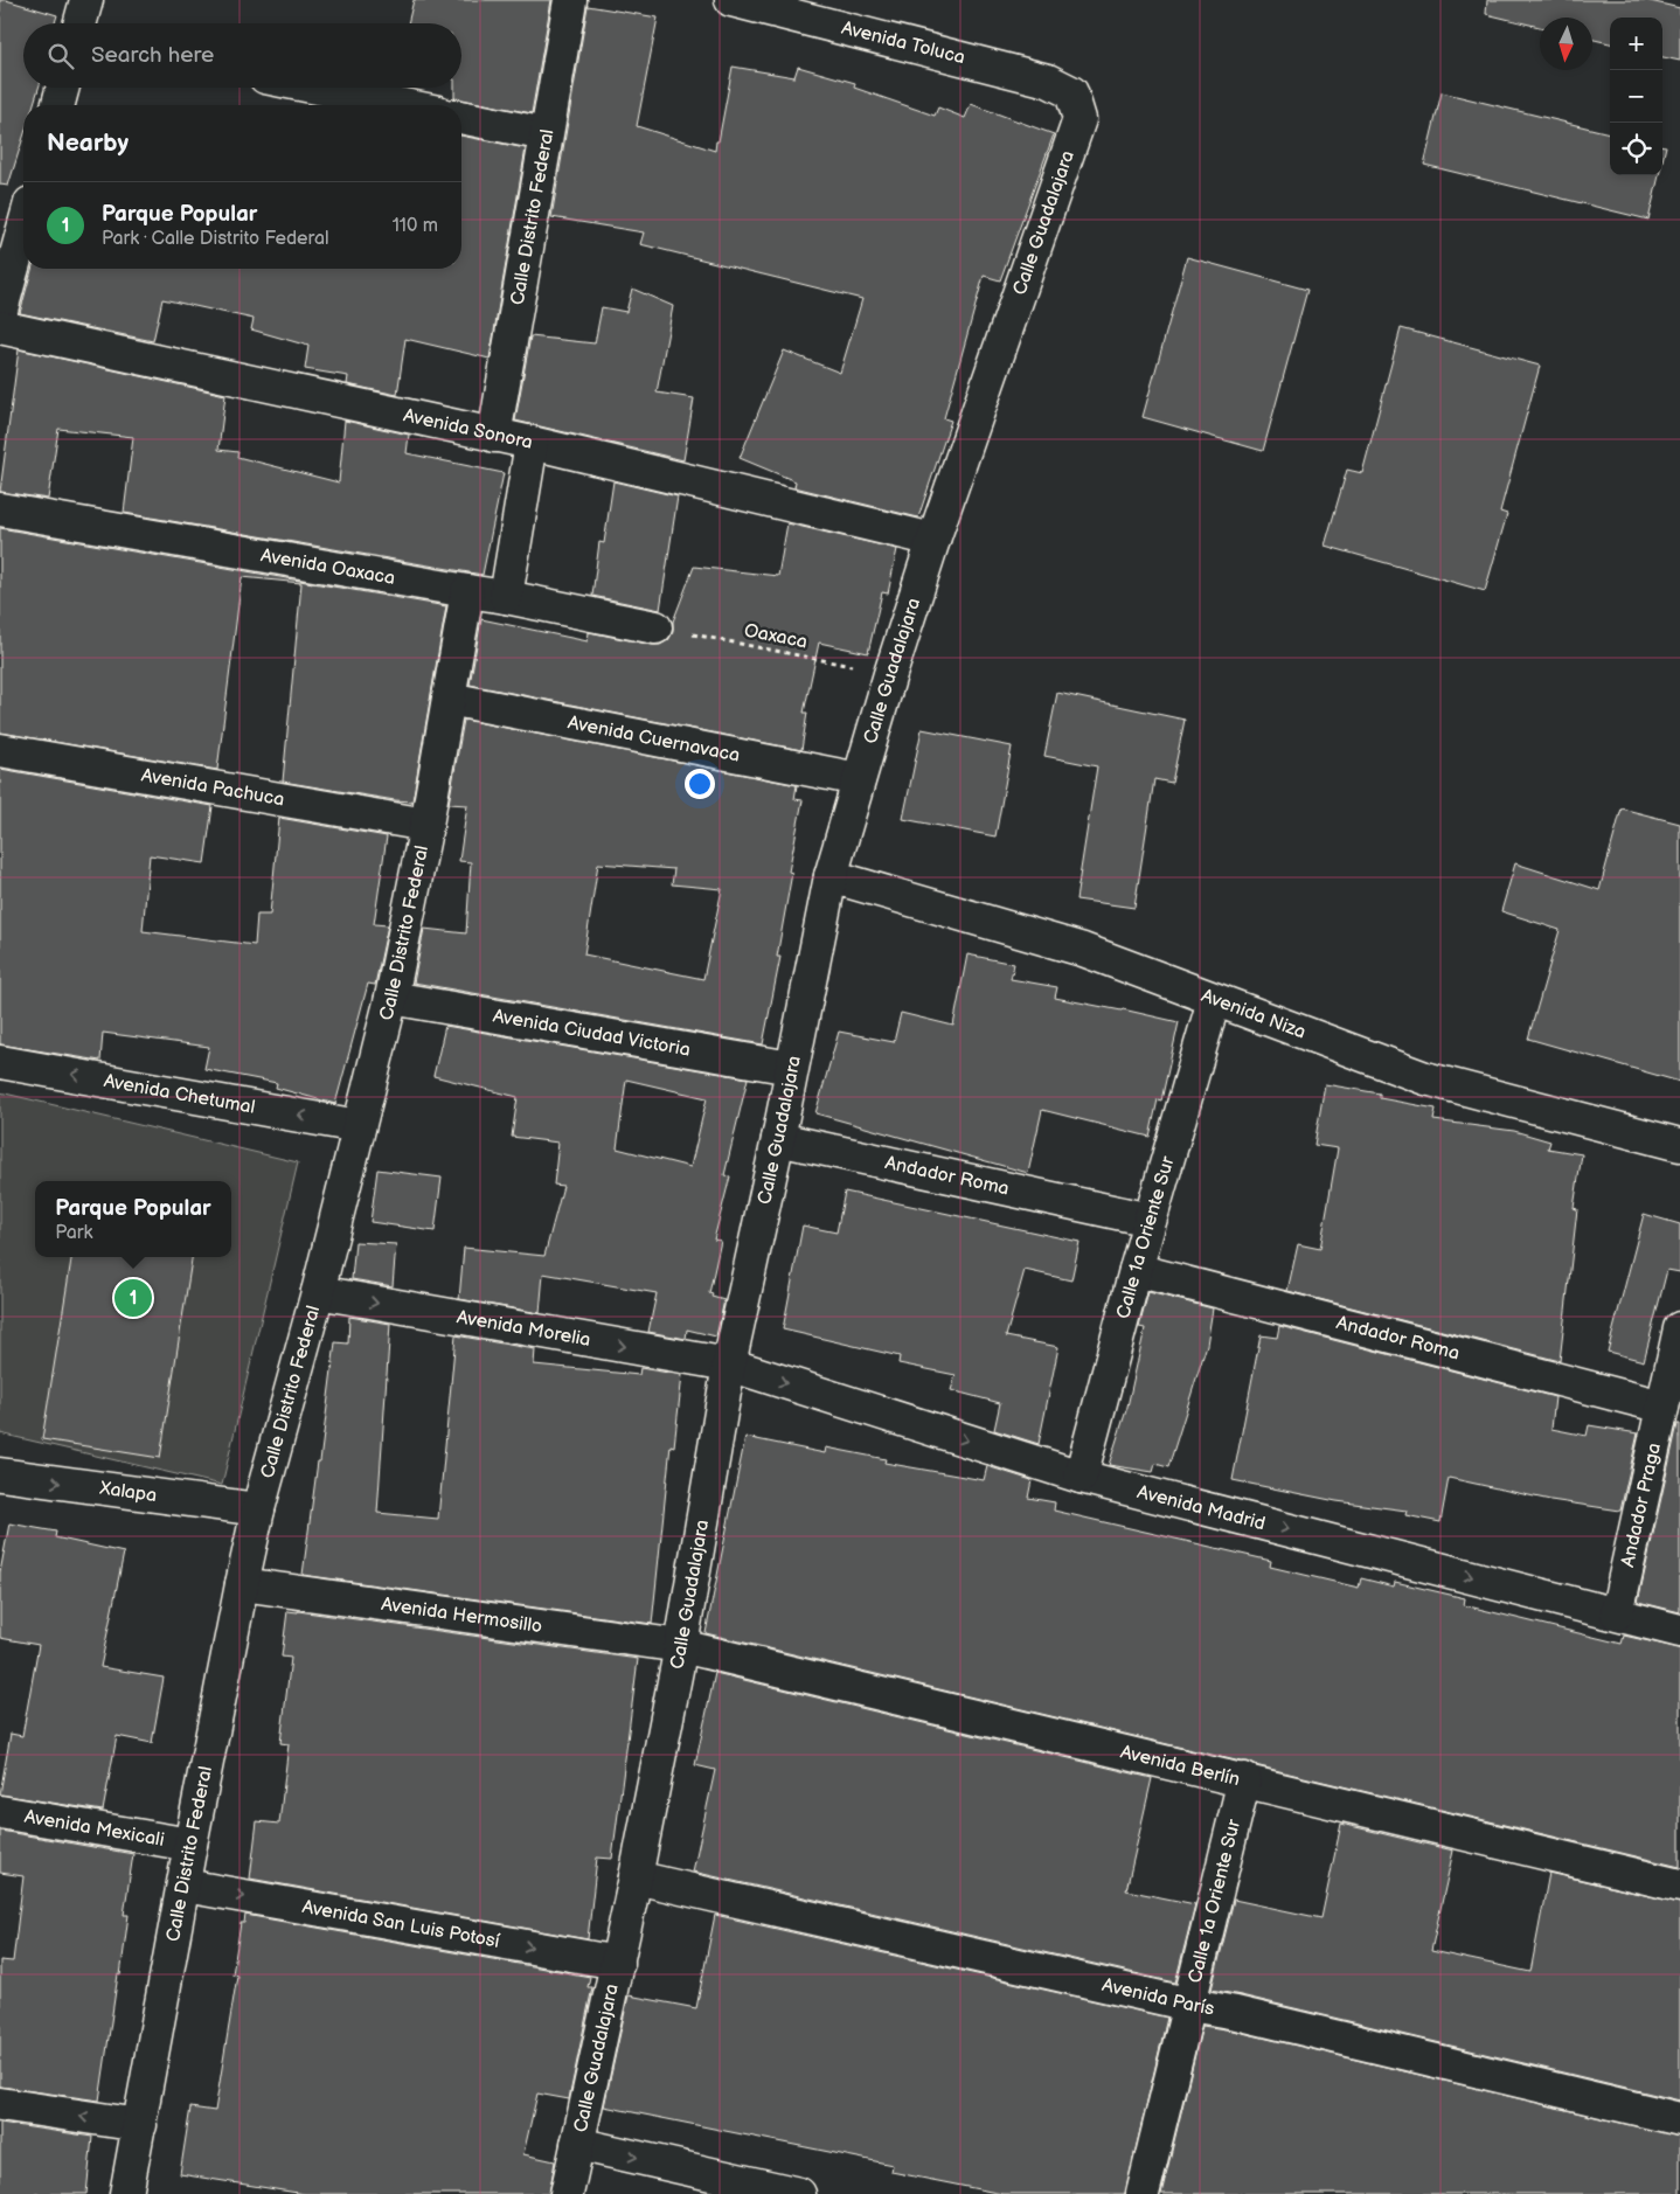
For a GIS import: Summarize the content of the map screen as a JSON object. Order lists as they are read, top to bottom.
{
  "streets": {
    "street": [
      "Avenida Toluca",
      "Calle Distrito Federal",
      "Calle Guadalajara",
      "Avenida Sonora",
      "Avenida Oaxaca",
      "Avenida Cuernavaca",
      "Avenida Pachuca",
      "Avenida Niza",
      "Avenida Ciudad Victoria",
      "Avenida Chetumal",
      "Andador Roma",
      "Calle 1a Oriente Sur",
      "Avenida Morelia",
      "Xalapa",
      "Andador Praga",
      "Avenida Madrid",
      "Avenida Hermosillo",
      "Avenida Berlín",
      "Avenida Mexicali",
      "Avenida San Luis Potosí",
      "Avenida París"
    ],
    "path": ["Oaxaca"]
  },
  "crossings": [
    ["Avenida Toluca", "Calle Guadalajara"],
    ["Calle Distrito Federal", "Avenida Sonora"],
    ["Calle Distrito Federal", "Avenida Oaxaca"],
    ["Calle Distrito Federal", "Avenida Cuernavaca"],
    ["Calle Distrito Federal", "Avenida Pachuca"],
    ["Calle Distrito Federal", "Avenida Ciudad Victoria"],
    ["Calle Distrito Federal", "Avenida Chetumal"],
    ["Calle Distrito Federal", "Avenida Morelia"],
    ["Calle Distrito Federal", "Xalapa"],
    ["Calle Distrito Federal", "Avenida Hermosillo"],
    ["Calle Distrito Federal", "Avenida Mexicali"],
    ["Calle Distrito Federal", "Avenida San Luis Potosí"],
    ["Calle Guadalajara", "Avenida Sonora"],
    ["Calle Guadalajara", "Oaxaca"],
    ["Calle Guadalajara", "Avenida Cuernavaca"],
    ["Calle Guadalajara", "Avenida Niza"],
    ["Calle Guadalajara", "Avenida Ciudad Victoria"],
    ["Calle Guadalajara", "Andador Roma"],
    ["Calle Guadalajara", "Avenida Morelia"],
    ["Calle Guadalajara", "Avenida Madrid"],
    ["Calle Guadalajara", "Avenida Hermosillo"],
    ["Calle Guadalajara", "Avenida Berlín"],
    ["Calle Guadalajara", "Avenida San Luis Potosí"],
    ["Calle Guadalajara", "Avenida París"],
    ["Avenida Oaxaca", "Oaxaca"],
    ["Avenida Niza", "Calle 1a Oriente Sur"],
    ["Andador Roma", "Calle 1a Oriente Sur"],
    ["Andador Roma", "Andador Praga"],
    ["Calle 1a Oriente Sur", "Avenida Madrid"],
    ["Calle 1a Oriente Sur", "Avenida Berlín"],
    ["Calle 1a Oriente Sur", "Avenida París"],
    ["Avenida Morelia", "Avenida Madrid"],
    ["Andador Praga", "Avenida Madrid"],
    ["Avenida Hermosillo", "Avenida Berlín"]
  ],
  "one_way": [
    "Avenida Chetumal",
    "Avenida Morelia",
    "Xalapa",
    "Avenida Madrid",
    "Avenida San Luis Potosí"
  ],
  "north": "bottom",
  "page": {
    "map_buttons": ["+", "−"],
    "search": "Search here",
    "heading": "Nearby",
    "list": [
      {
        "mark": "1",
        "name": "Parque Popular",
        "note": "Park · Calle Distrito Federal",
        "value": "110 m"
      }
    ],
    "popup": ["Parque Popular", "Park"],
    "pins": "1"
  }
}
